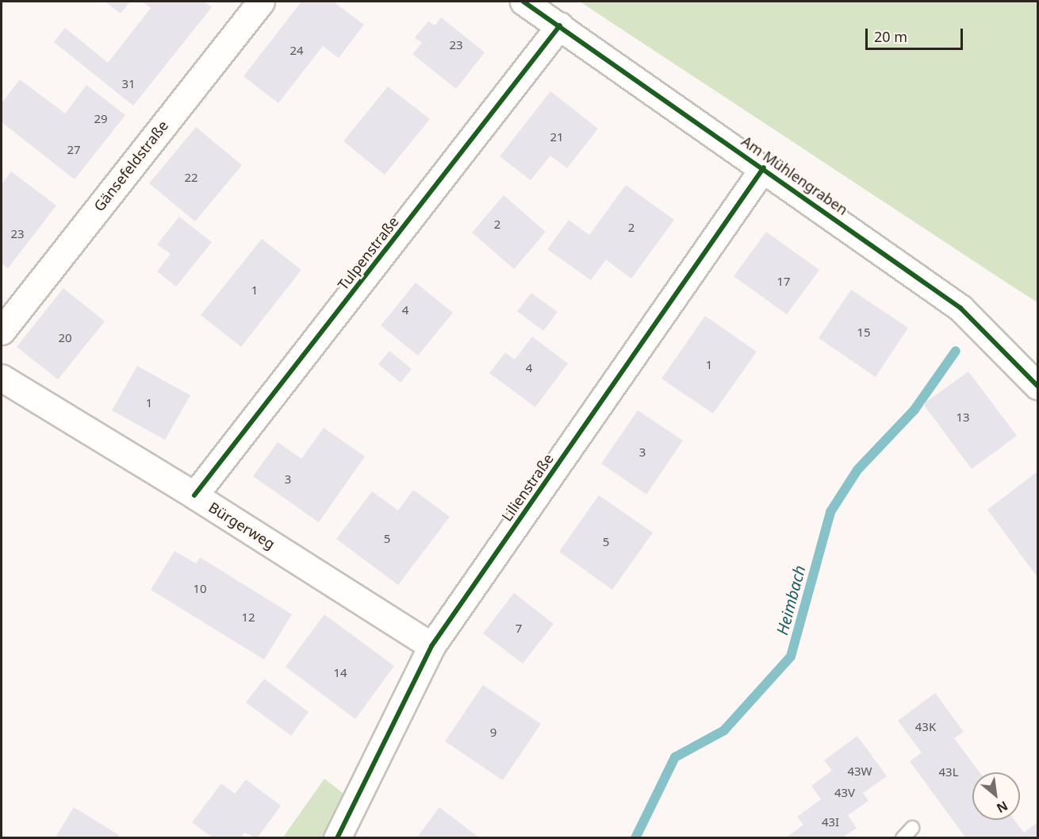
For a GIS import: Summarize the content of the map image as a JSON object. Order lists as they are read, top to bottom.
{
  "streets": {
    "street": [
      "Gänsefeldstraße",
      "Am Mühlengraben",
      "Tulpenstraße",
      "Lilienstraße",
      "Bürgerweg"
    ]
  },
  "crossings": [
    ["Am Mühlengraben", "Tulpenstraße"],
    ["Am Mühlengraben", "Lilienstraße"],
    ["Tulpenstraße", "Bürgerweg"],
    ["Lilienstraße", "Bürgerweg"]
  ],
  "water": ["Heimbach"],
  "house_numbers": [
    "23",
    "24",
    "31",
    "29",
    "21",
    "27",
    "22",
    "2",
    "2",
    "23",
    "17",
    "1",
    "4",
    "15",
    "20",
    "1",
    "4",
    "1",
    "13",
    "3",
    "3",
    "5",
    "5",
    "10",
    "12",
    "7",
    "14",
    "43K",
    "9",
    "43W",
    "43L",
    "43V",
    "43I"
  ],
  "scale_bar": "20 m",
  "north": "bottom right"
}
